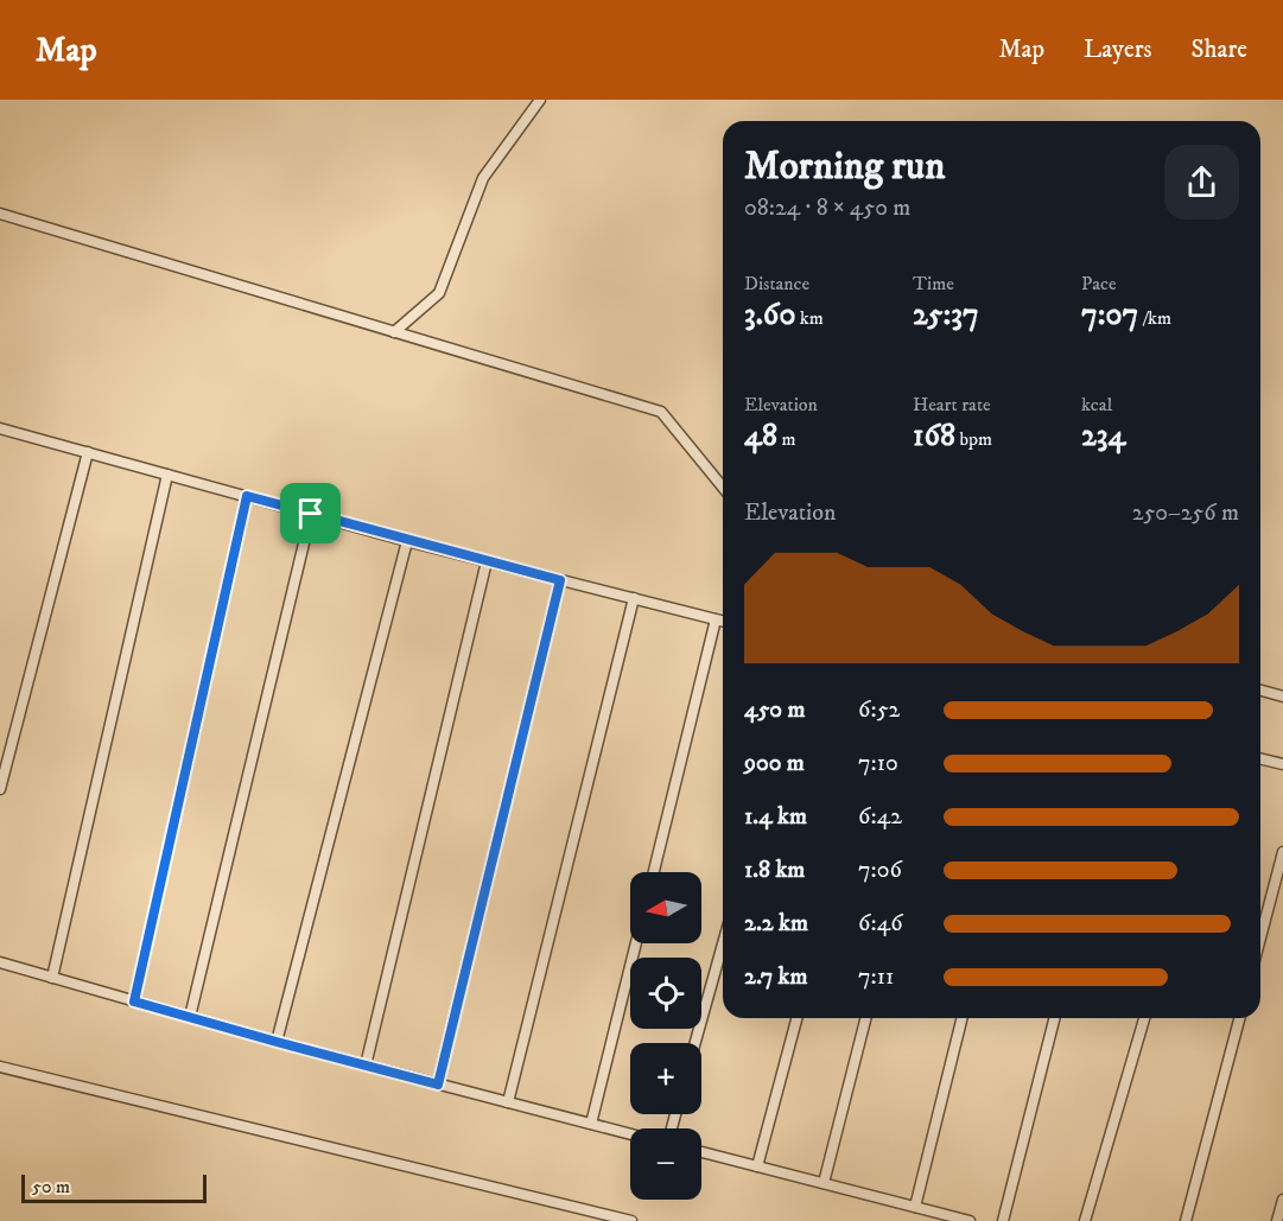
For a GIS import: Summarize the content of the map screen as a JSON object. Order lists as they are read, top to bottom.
{
  "scale_bar": "50 m",
  "north": "left",
  "page": {
    "header": "Map",
    "nav": ["Map", "Layers", "Share"],
    "heading": ["Morning run", "08:24 · 8 × 450 m"],
    "stats": [
      ["Distance", "3.60 km"],
      ["Time", "25:37"],
      ["Pace", "7:07 /km"],
      ["Elevation", "48 m"],
      ["Heart rate", "168 bpm"],
      ["kcal", "234"]
    ],
    "chart": ["Elevation", "250–256 m"],
    "list": [
      {
        "name": "450 m",
        "note": "6:52"
      },
      {
        "name": "900 m",
        "note": "7:10"
      },
      {
        "name": "1.4 km",
        "note": "6:42"
      },
      {
        "name": "1.8 km",
        "note": "7:06"
      },
      {
        "name": "2.2 km",
        "note": "6:46"
      },
      {
        "name": "2.7 km",
        "note": "7:11"
      }
    ],
    "map_buttons": ["+", "−"],
    "scale": "50 m"
  }
}
